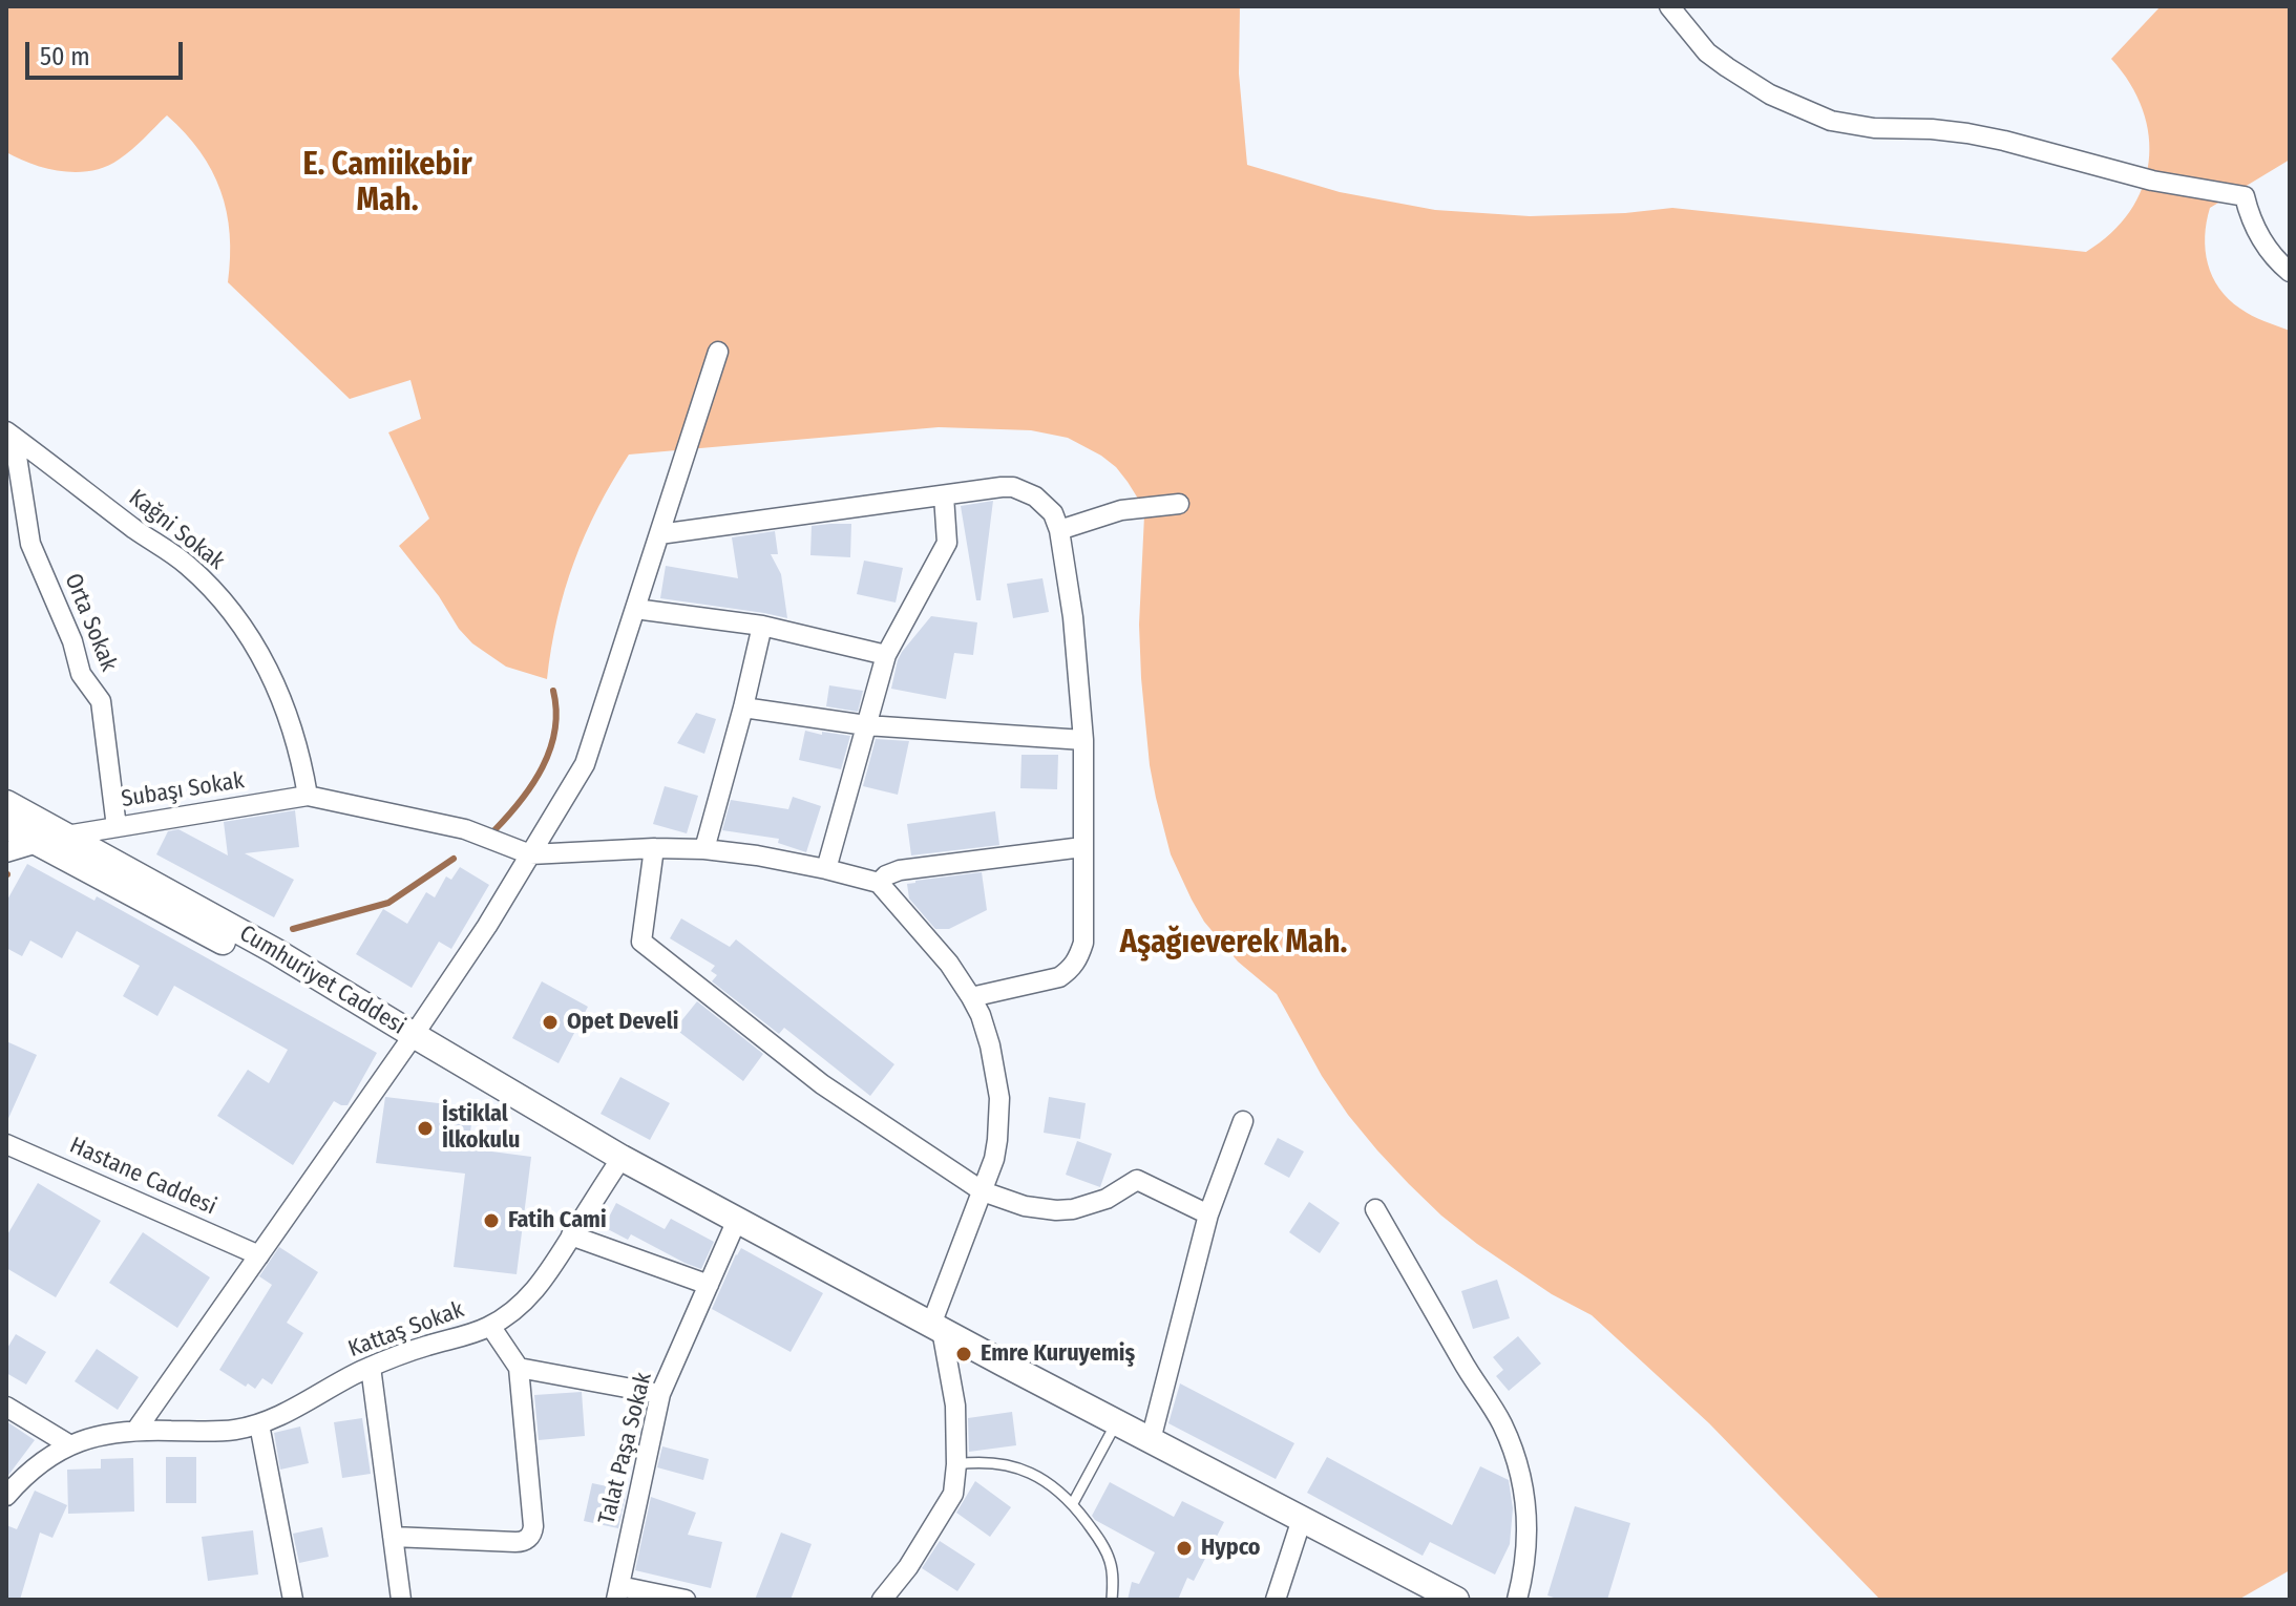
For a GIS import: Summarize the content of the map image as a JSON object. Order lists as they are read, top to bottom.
{
  "streets": {
    "main road": ["Cumhuriyet Caddesi"],
    "street": [
      "Kağni Sokak",
      "Orta Sokak",
      "Subaşı Sokak",
      "Hastane Caddesi",
      "Kattaş Sokak",
      "Talat Paşa Sokak"
    ]
  },
  "crossings": [
    ["Kağni Sokak", "Orta Sokak"],
    ["Kağni Sokak", "Subaşı Sokak"],
    ["Orta Sokak", "Subaşı Sokak"],
    ["Subaşı Sokak", "Cumhuriyet Caddesi"]
  ],
  "districts": ["E. Camiikebir Mah.", "Aşağıeverek Mah."],
  "places": [
    "Opet Develi",
    "İstiklal İlkokulu",
    "Fatih Cami",
    "Emre Kuruyemiş",
    "Hypco"
  ],
  "scale_bar": "50 m"
}
